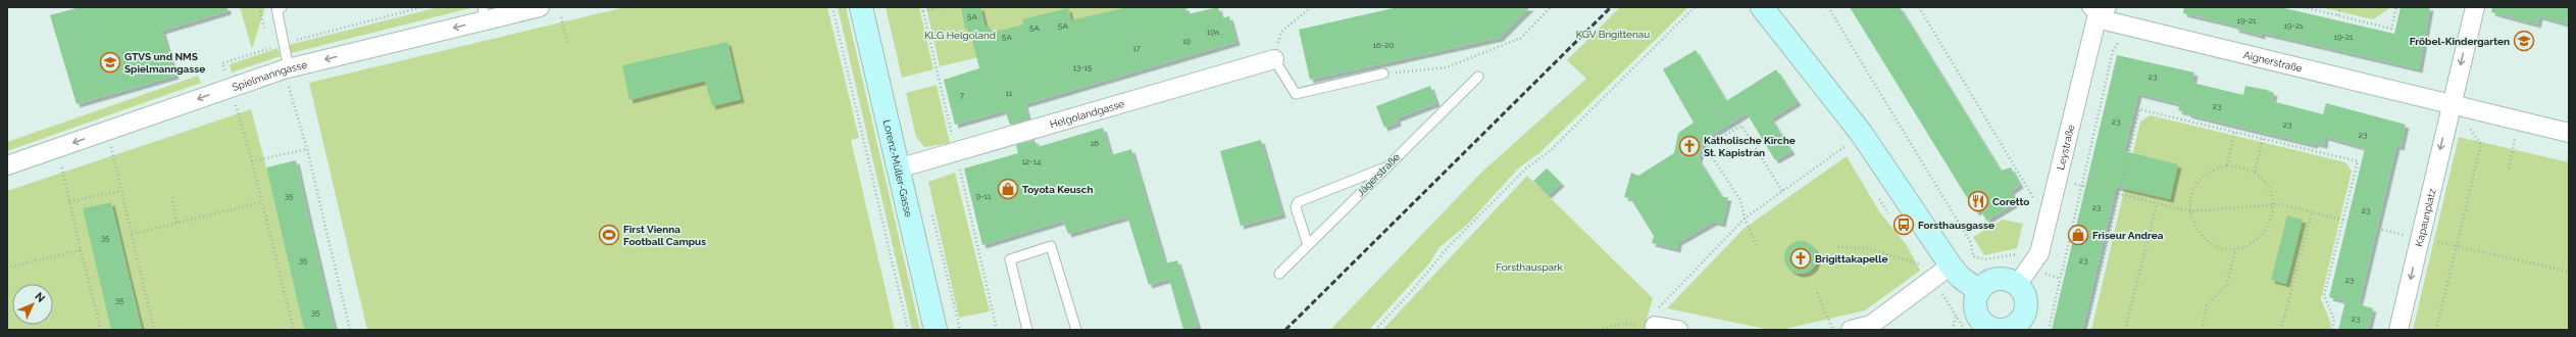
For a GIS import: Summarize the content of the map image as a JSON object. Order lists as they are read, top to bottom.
{
  "streets": {
    "street": [
      "Aignerstraße",
      "Spielmanngasse",
      "Helgolandgasse",
      "Leystraße",
      "Lorenz-Müller-Gasse",
      "Kapaunplatz"
    ],
    "lane": ["Jägerstraße"]
  },
  "crossings": [
    ["Aignerstraße", "Leystraße"],
    ["Aignerstraße", "Kapaunplatz"],
    ["Helgolandgasse", "Lorenz-Müller-Gasse"]
  ],
  "one_way": ["Spielmanngasse", "Kapaunplatz"],
  "parks": ["KGV Brigittenau", "KLG Helgoland", "Forsthauspark"],
  "places": {
    "school or university": ["Fröbel-Kindergarten", "GTVS und NMS Spielmanngasse"],
    "church": ["Katholische Kirche St. Kapistran", "Brigittakapelle"],
    "shop": ["Toyota Keusch", "Friseur Andrea"],
    "restaurant": ["Coretto"],
    "bus stop": ["Forsthausgasse"],
    "sports": ["First Vienna Football Campus"]
  },
  "house_numbers": [
    "5A",
    "19-21",
    "5A",
    "19-21",
    "5A",
    "19a",
    "5A",
    "19-21",
    "19",
    "16-20",
    "17",
    "13-15",
    "23",
    "11",
    "7",
    "23",
    "23",
    "23",
    "23",
    "16",
    "12-14",
    "35",
    "9-11",
    "23",
    "23",
    "35",
    "35",
    "23",
    "23",
    "35",
    "35",
    "23"
  ],
  "north": "top right"
}
